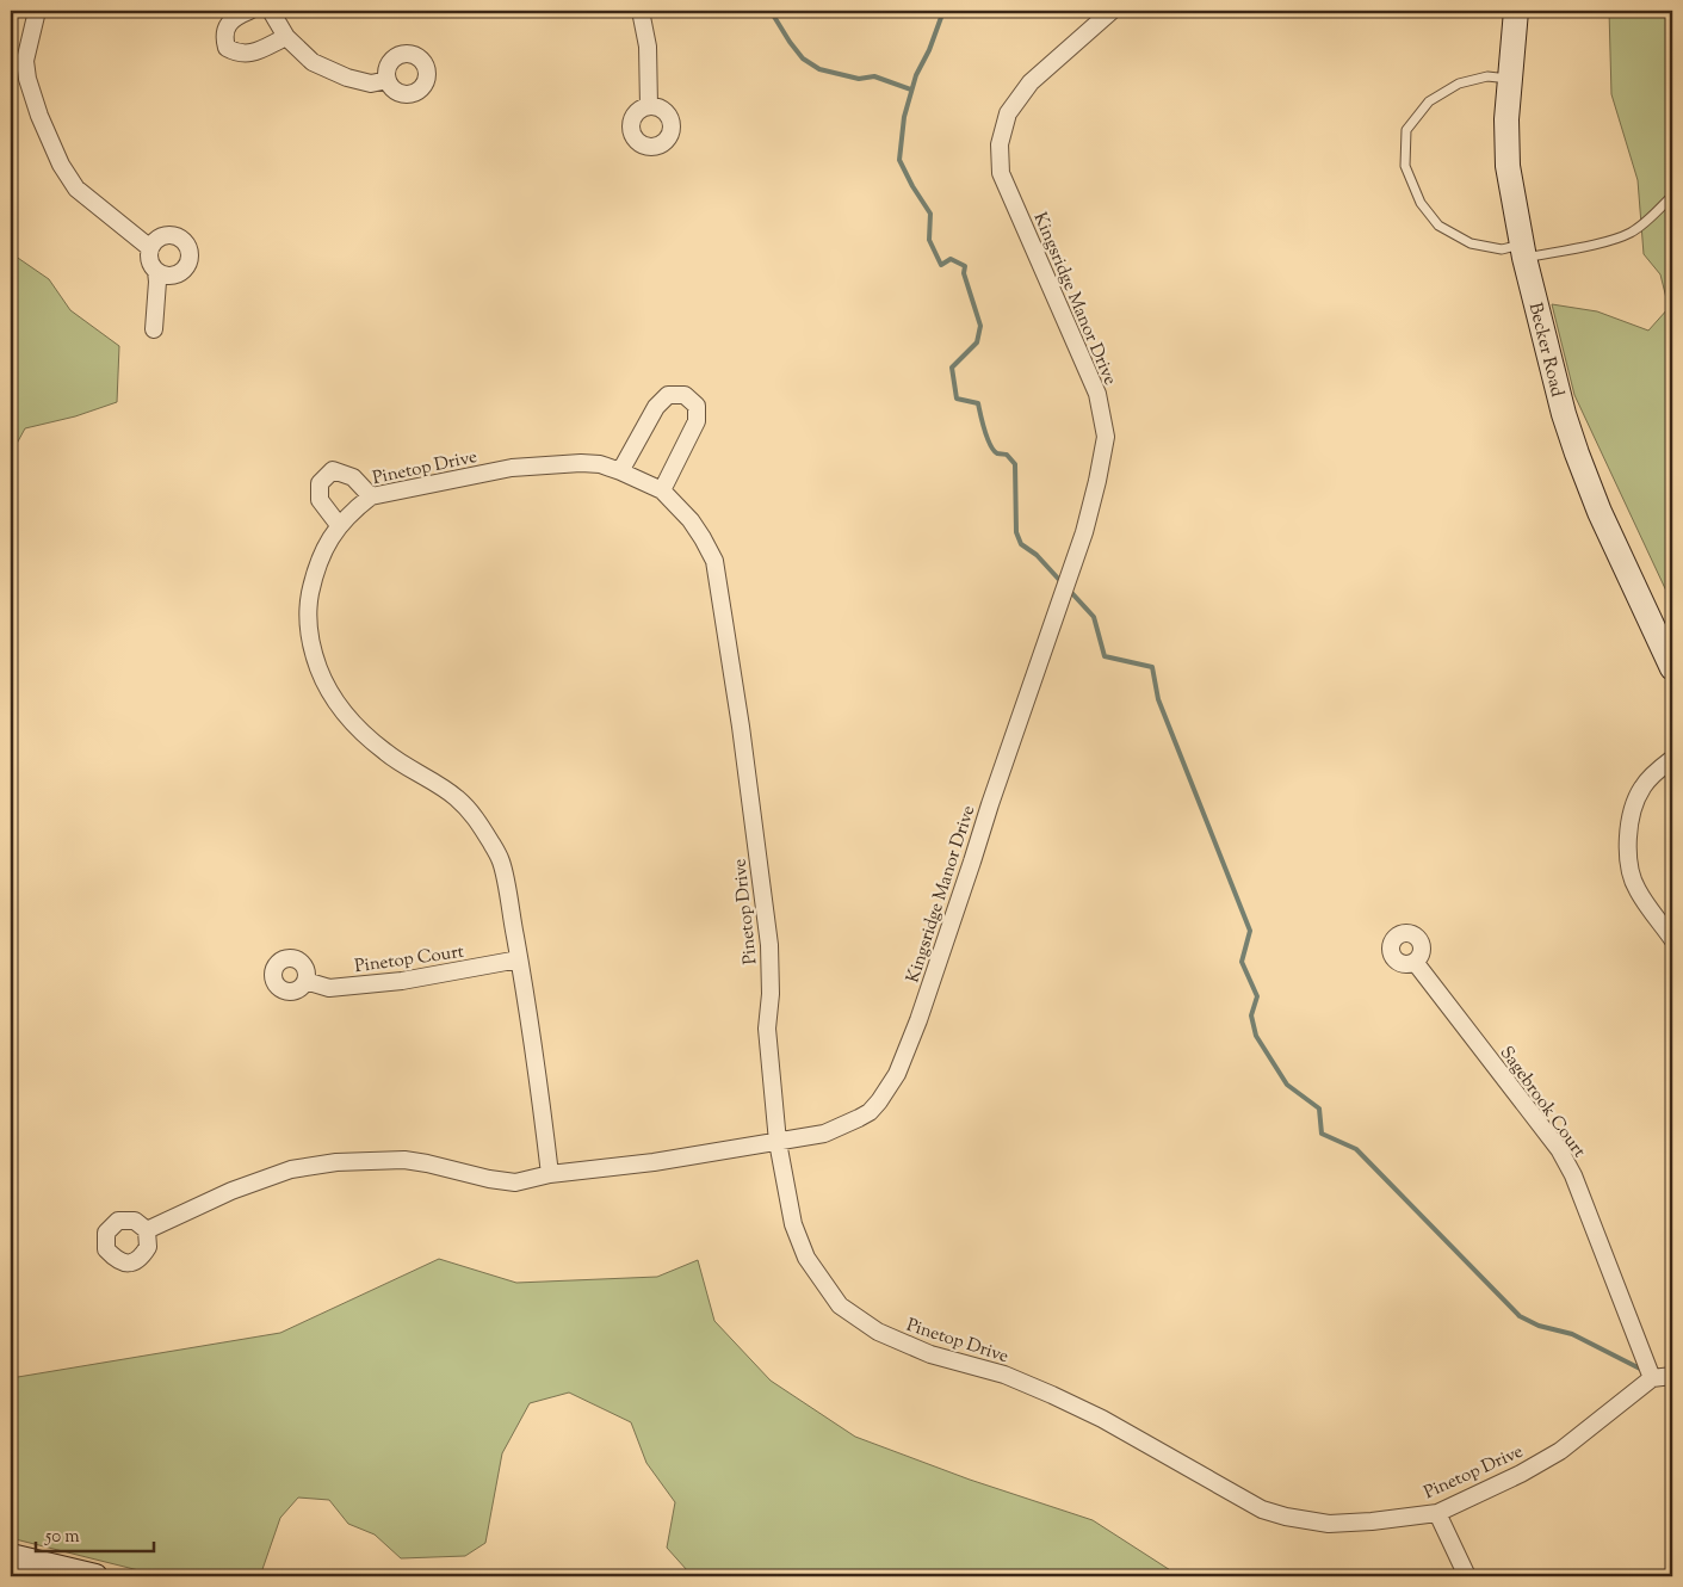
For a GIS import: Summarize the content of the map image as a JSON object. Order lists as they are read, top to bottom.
{
  "streets": {
    "street": [
      "Kingsridge Manor Drive",
      "Becker Road",
      "Pinetop Drive",
      "Pinetop Court",
      "Sagebrook Court"
    ]
  },
  "crossings": [
    ["Kingsridge Manor Drive", "Pinetop Drive"],
    ["Pinetop Drive", "Pinetop Court"],
    ["Pinetop Drive", "Sagebrook Court"]
  ],
  "scale_bar": "50 m"
}
